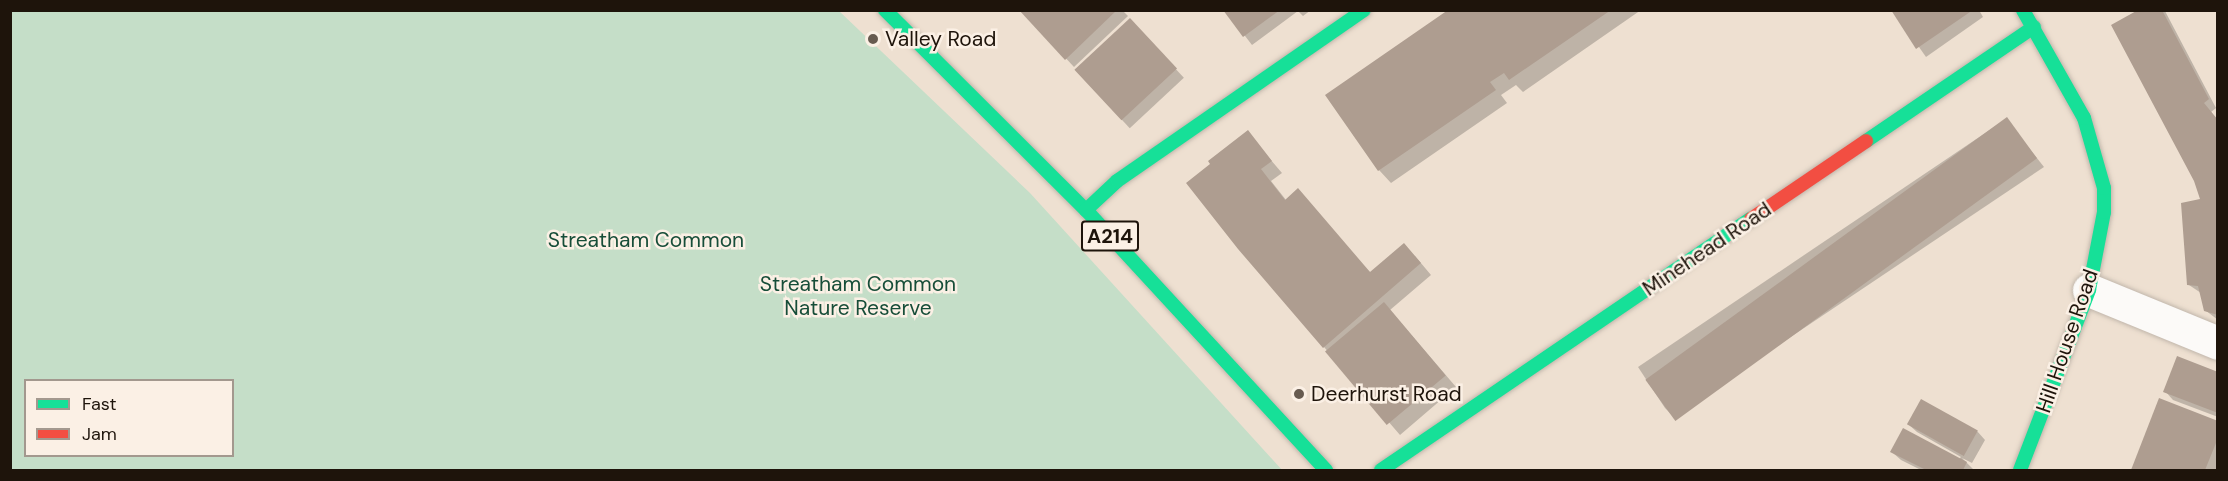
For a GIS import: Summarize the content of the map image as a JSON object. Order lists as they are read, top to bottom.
{
  "streets": {
    "street": ["A214", "Minehead Road", "Hill House Road"]
  },
  "crossings": [
    ["Minehead Road", "Hill House Road"]
  ],
  "parks": ["Streatham Common", "Streatham Common Nature Reserve"],
  "places": ["Valley Road", "Deerhurst Road"],
  "legend": ["Fast", "Jam"]
}
